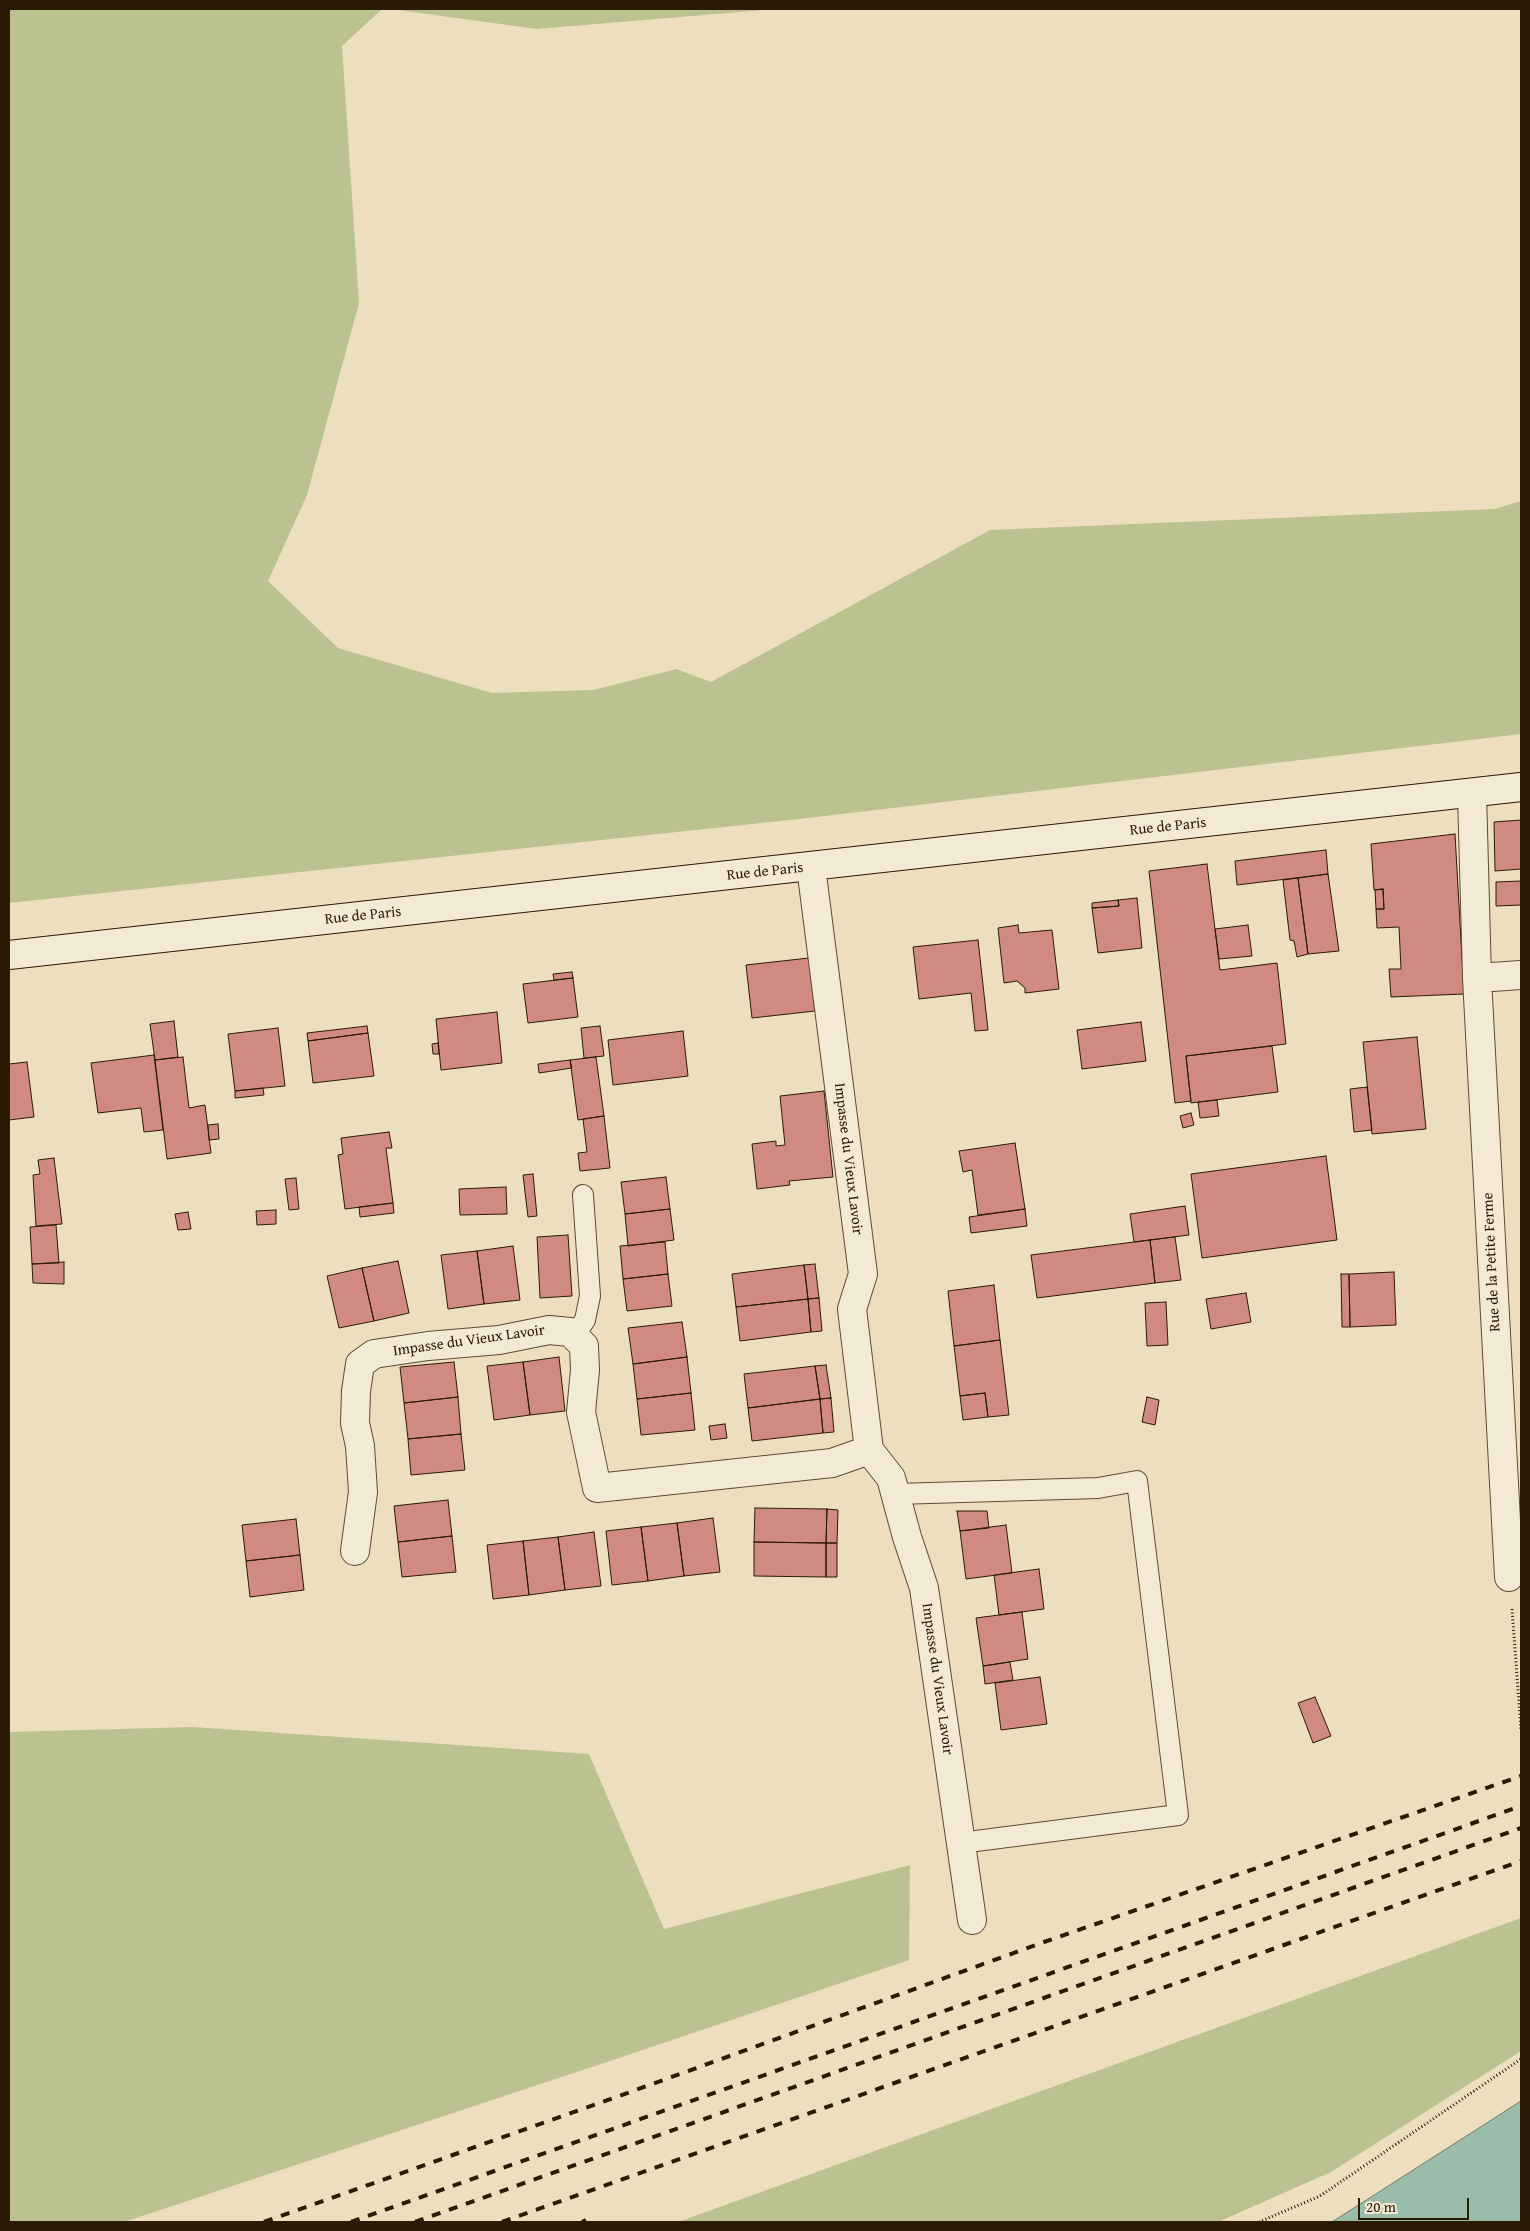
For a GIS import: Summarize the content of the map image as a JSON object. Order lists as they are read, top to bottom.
{
  "streets": {
    "street": ["Rue de Paris", "Impasse du Vieux Lavoir", "Rue de la Petite Ferme"]
  },
  "crossings": [
    ["Rue de Paris", "Impasse du Vieux Lavoir"],
    ["Rue de Paris", "Rue de la Petite Ferme"]
  ],
  "scale_bar": "20 m"
}
